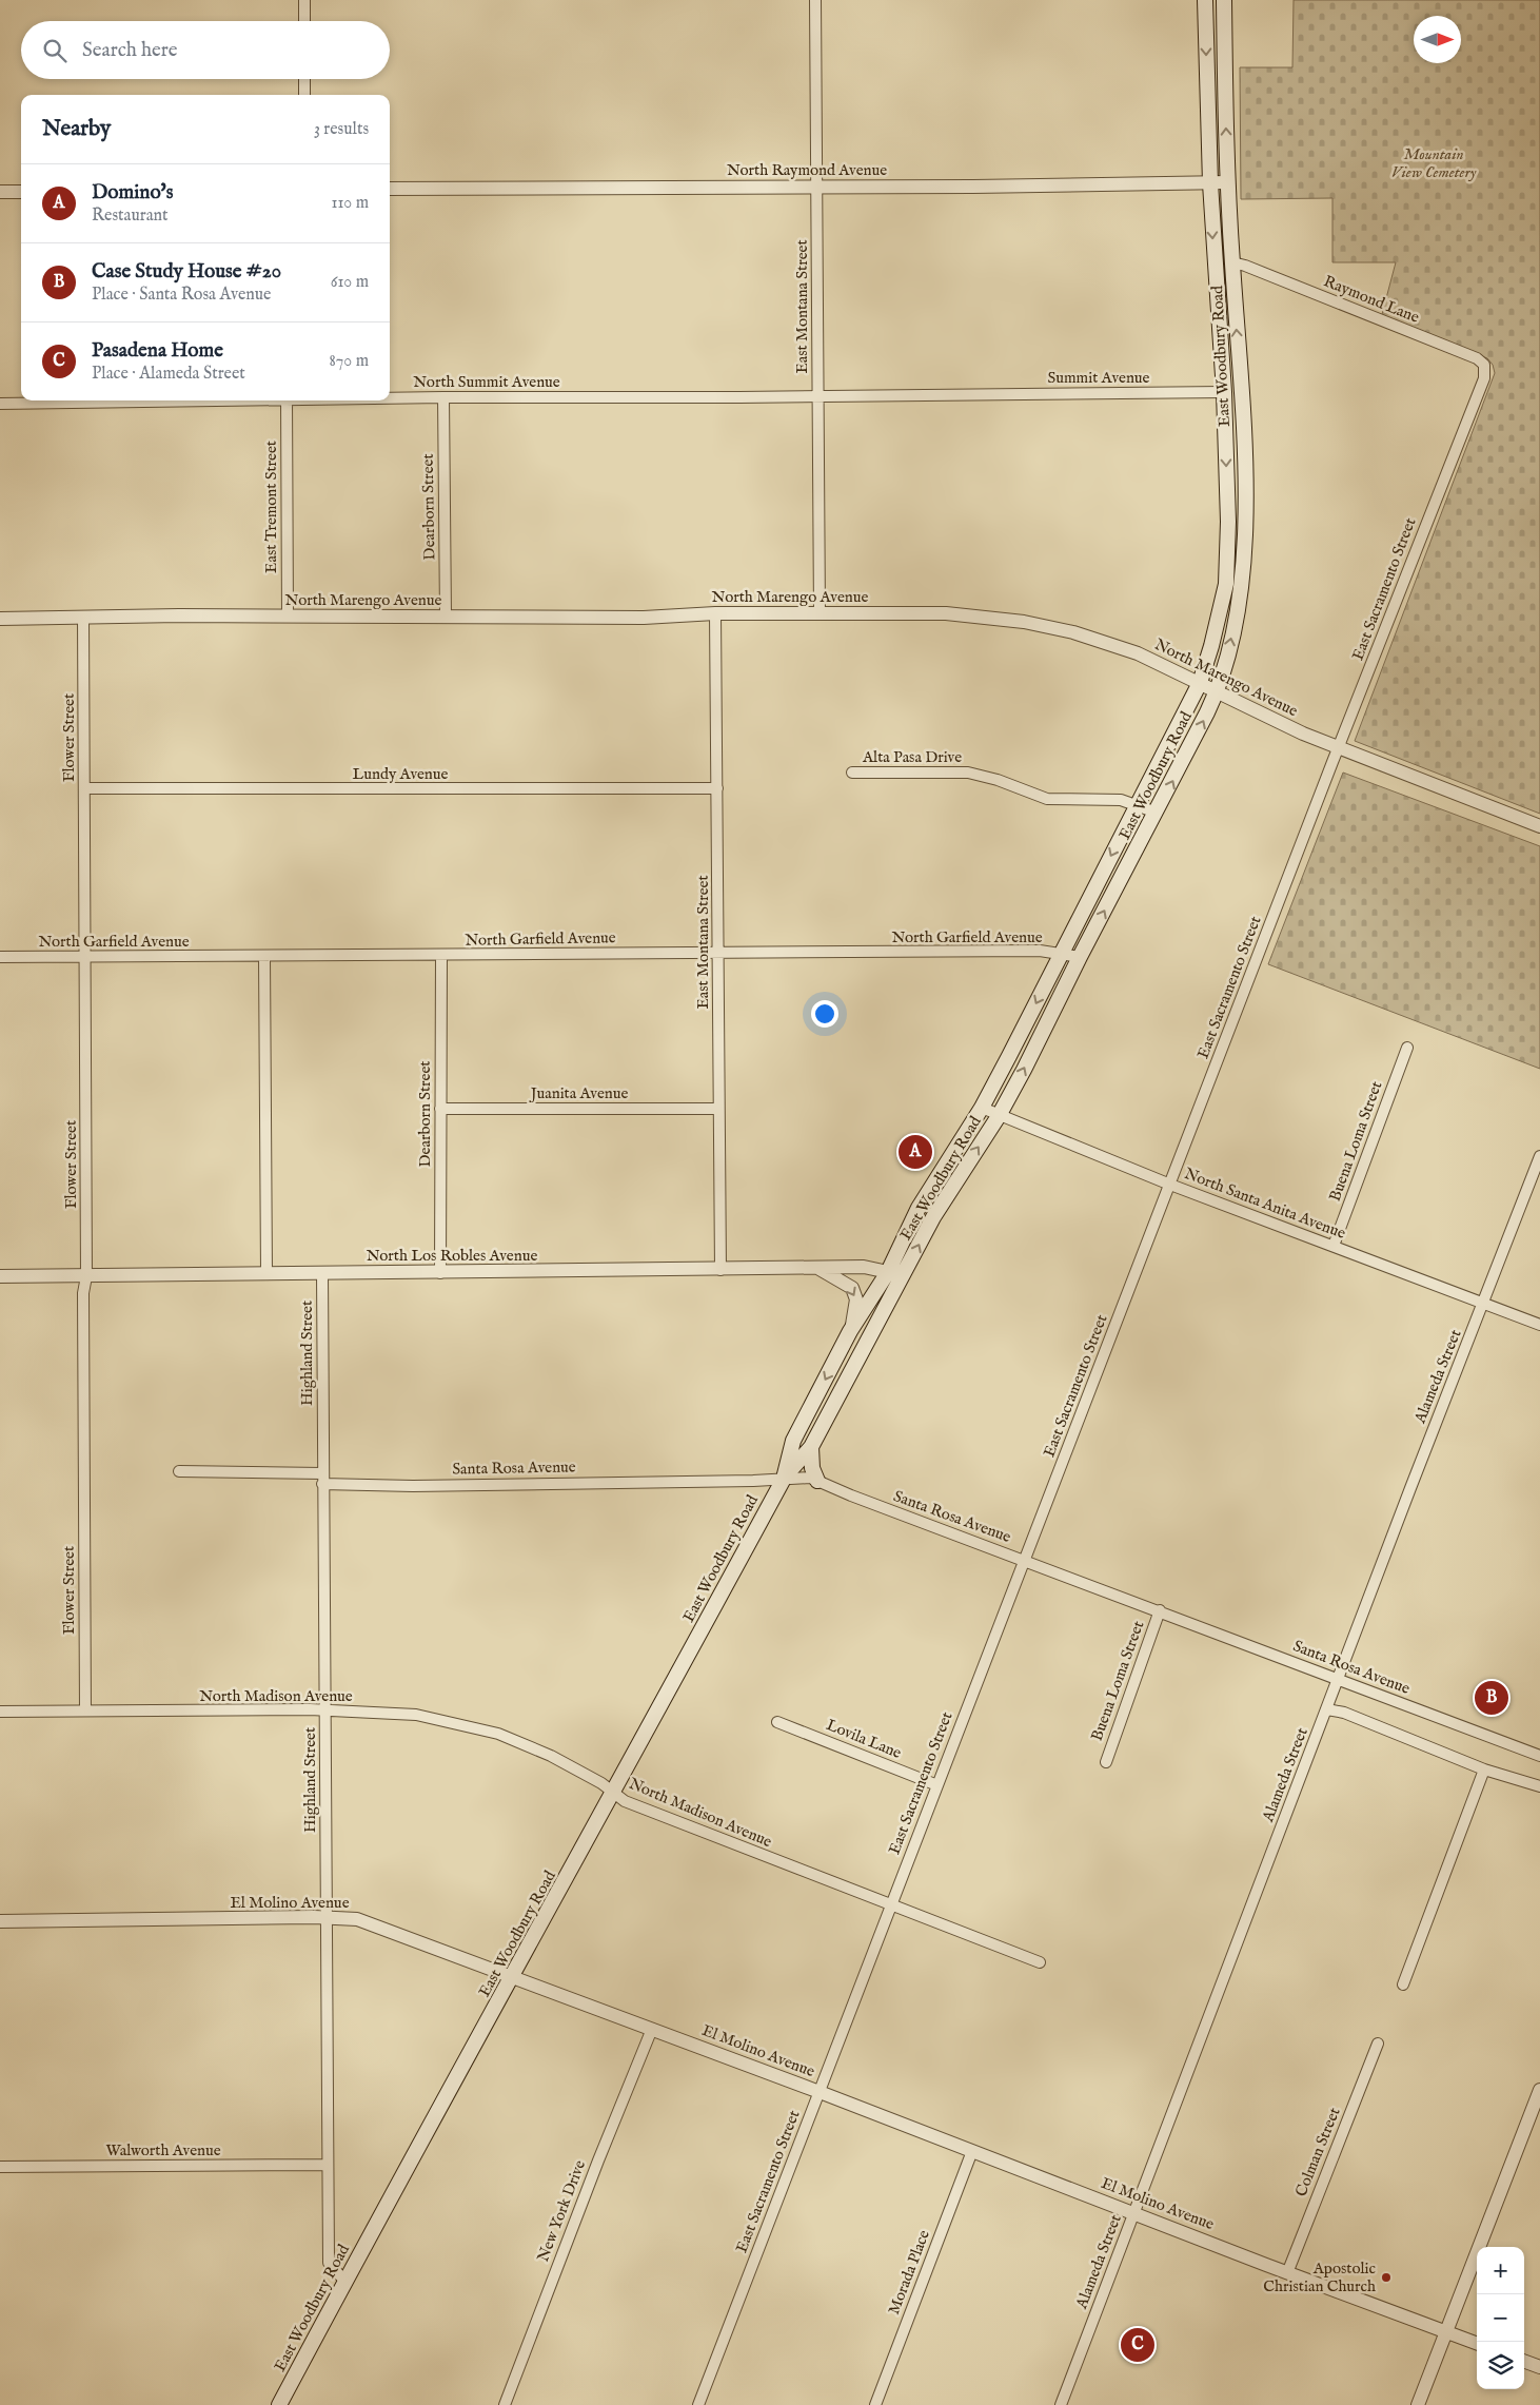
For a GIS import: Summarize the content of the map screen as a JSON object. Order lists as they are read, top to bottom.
{
  "streets": {
    "main road": ["East Woodbury Road"],
    "street": [
      "North Raymond Avenue",
      "Raymond Lane",
      "East Montana Street",
      "Summit Avenue",
      "North Summit Avenue",
      "East Tremont Street",
      "Dearborn Street",
      "East Sacramento Street",
      "North Marengo Avenue",
      "Flower Street",
      "Alta Pasa Drive",
      "Lundy Avenue",
      "North Garfield Avenue",
      "Juanita Avenue",
      "Buena Loma Street",
      "North Santa Anita Avenue",
      "North Los Robles Avenue",
      "Highland Street",
      "Alameda Street",
      "Santa Rosa Avenue",
      "North Madison Avenue",
      "Lovila Lane",
      "El Molino Avenue",
      "Walworth Avenue",
      "Colman Street",
      "New York Drive",
      "Morada Place"
    ]
  },
  "crossings": [
    ["North Raymond Avenue", "East Montana Street"],
    ["North Raymond Avenue", "East Woodbury Road"],
    ["Raymond Lane", "East Woodbury Road"],
    ["Raymond Lane", "East Sacramento Street"],
    ["East Montana Street", "North Summit Avenue"],
    ["East Montana Street", "North Marengo Avenue"],
    ["East Montana Street", "Lundy Avenue"],
    ["East Montana Street", "North Garfield Avenue"],
    ["East Montana Street", "Juanita Avenue"],
    ["East Montana Street", "North Los Robles Avenue"],
    ["East Woodbury Road", "Summit Avenue"],
    ["East Woodbury Road", "North Marengo Avenue"],
    ["East Woodbury Road", "Alta Pasa Drive"],
    ["East Woodbury Road", "North Garfield Avenue"],
    ["East Woodbury Road", "North Santa Anita Avenue"],
    ["East Woodbury Road", "North Los Robles Avenue"],
    ["East Woodbury Road", "Highland Street"],
    ["East Woodbury Road", "Santa Rosa Avenue"],
    ["East Woodbury Road", "North Madison Avenue"],
    ["East Woodbury Road", "El Molino Avenue"],
    ["Summit Avenue", "North Summit Avenue"],
    ["North Summit Avenue", "Dearborn Street"],
    ["East Tremont Street", "North Marengo Avenue"],
    ["Dearborn Street", "North Marengo Avenue"],
    ["Dearborn Street", "North Garfield Avenue"],
    ["Dearborn Street", "Juanita Avenue"],
    ["Dearborn Street", "North Los Robles Avenue"],
    ["East Sacramento Street", "North Marengo Avenue"],
    ["East Sacramento Street", "North Santa Anita Avenue"],
    ["East Sacramento Street", "Santa Rosa Avenue"],
    ["East Sacramento Street", "North Madison Avenue"],
    ["East Sacramento Street", "Lovila Lane"],
    ["East Sacramento Street", "El Molino Avenue"],
    ["North Marengo Avenue", "Flower Street"],
    ["Flower Street", "Lundy Avenue"],
    ["Flower Street", "North Garfield Avenue"],
    ["Flower Street", "North Los Robles Avenue"],
    ["Flower Street", "North Madison Avenue"],
    ["Buena Loma Street", "North Santa Anita Avenue"],
    ["Buena Loma Street", "Santa Rosa Avenue"],
    ["North Santa Anita Avenue", "Alameda Street"],
    ["North Los Robles Avenue", "Highland Street"],
    ["Highland Street", "Santa Rosa Avenue"],
    ["Highland Street", "North Madison Avenue"],
    ["Highland Street", "El Molino Avenue"],
    ["Highland Street", "Walworth Avenue"],
    ["Alameda Street", "Santa Rosa Avenue"],
    ["Alameda Street", "El Molino Avenue"],
    ["El Molino Avenue", "Colman Street"],
    ["El Molino Avenue", "New York Drive"],
    ["El Molino Avenue", "Morada Place"]
  ],
  "parks": ["Mountain View Cemetery"],
  "places": ["Apostolic Christian Church"],
  "north": "right",
  "page": {
    "search": "Search here",
    "heading": ["Nearby", "3 results"],
    "list": [
      {
        "mark": "A",
        "name": "Domino's",
        "note": "Restaurant",
        "value": "110 m"
      },
      {
        "mark": "B",
        "name": "Case Study House #20",
        "note": "Place · Santa Rosa Avenue",
        "value": "610 m"
      },
      {
        "mark": "C",
        "name": "Pasadena Home",
        "note": "Place · Alameda Street",
        "value": "870 m"
      }
    ],
    "pins": ["A", "B", "C"],
    "map_buttons": ["+", "−"]
  }
}
